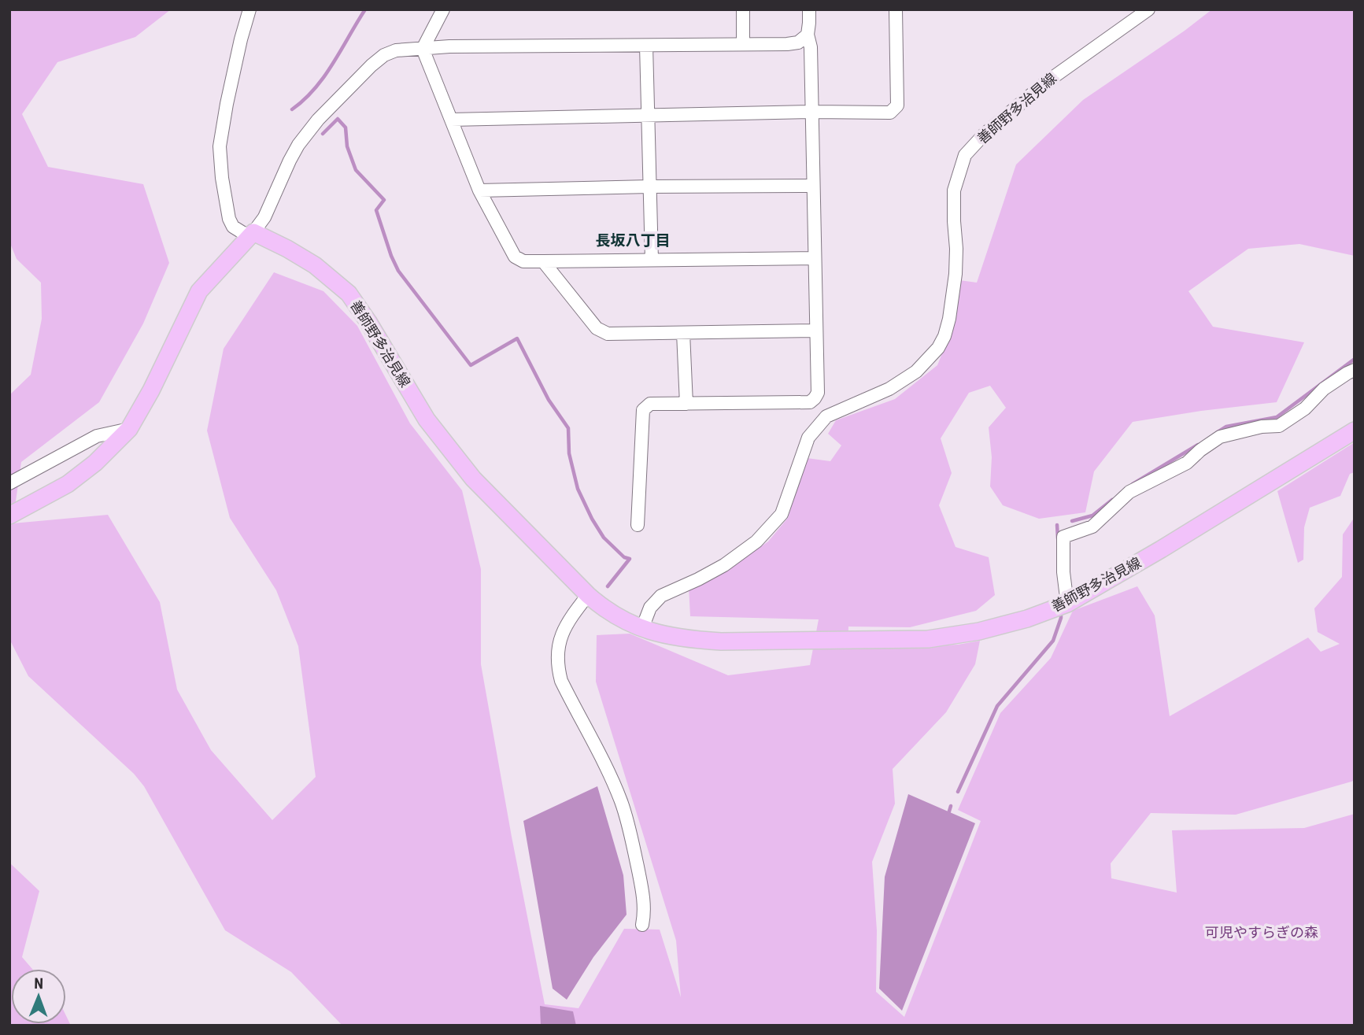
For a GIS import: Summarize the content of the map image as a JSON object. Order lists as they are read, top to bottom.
{
  "streets": {
    "main road": ["善師野多治見線"]
  },
  "districts": ["長坂八丁目"],
  "parks": ["可児やすらぎの森"],
  "north": "top"
}
